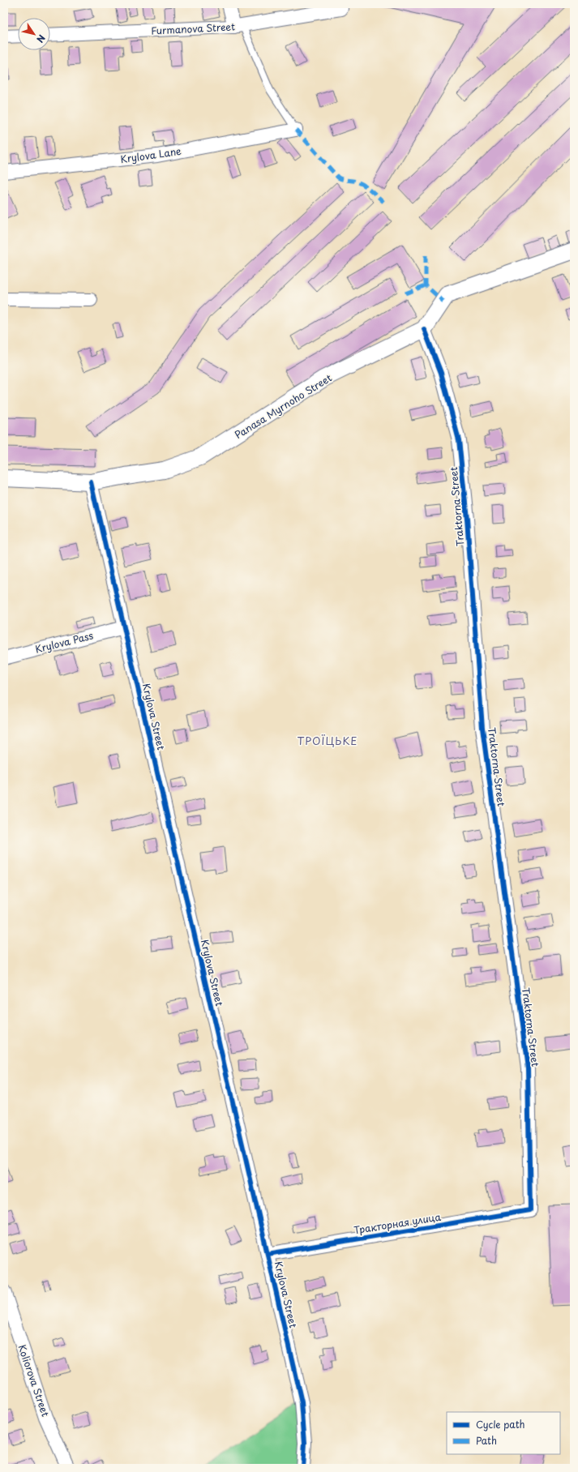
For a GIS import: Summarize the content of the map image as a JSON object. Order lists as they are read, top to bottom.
{
  "streets": {
    "street": [
      "Furmanova Street",
      "Krylova Lane",
      "Panasa Myrnoho Street",
      "Traktorna Street",
      "Krylova Pass",
      "Krylova Street",
      "Тракторная улица",
      "Koliorova Street"
    ]
  },
  "crossings": [
    ["Panasa Myrnoho Street", "Traktorna Street"],
    ["Panasa Myrnoho Street", "Krylova Street"],
    ["Traktorna Street", "Тракторная улица"],
    ["Krylova Pass", "Krylova Street"],
    ["Krylova Street", "Тракторная улица"]
  ],
  "districts": ["ТРОЇЦЬКЕ"],
  "legend": ["Cycle path", "Path"],
  "north": "bottom right"
}
